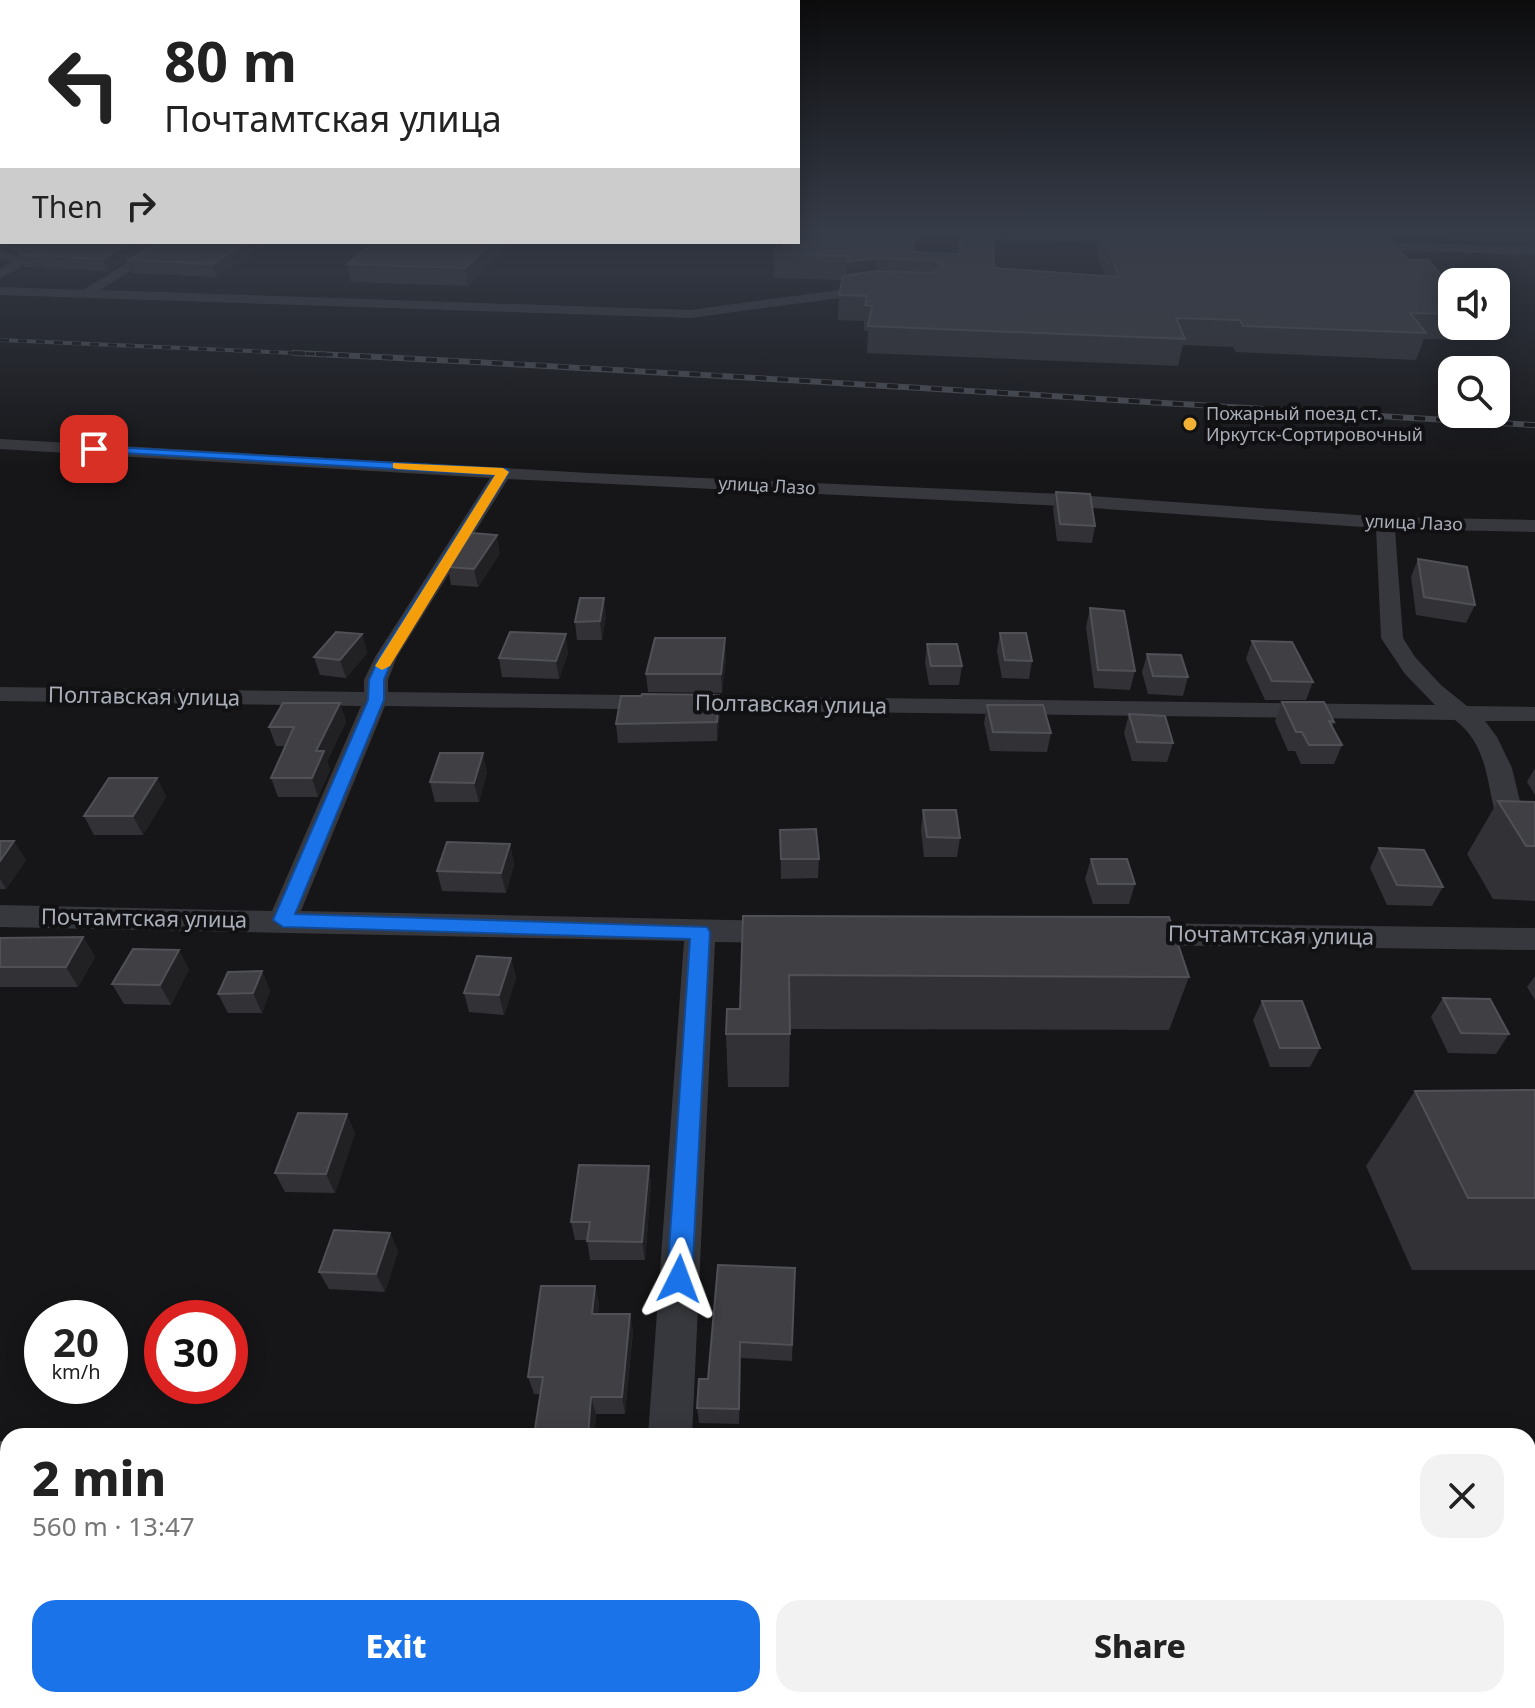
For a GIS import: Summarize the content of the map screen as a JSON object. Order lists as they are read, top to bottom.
{
  "streets": {
    "street": ["улица Лазо", "Полтавская улица", "Почтамтская улица"]
  },
  "places": ["Пожарный поезд ст. Иркутск-Сортировочный"],
  "page": {
    "turn": ["80 m", "Почтамтская улица"],
    "then": "Then",
    "speed": "20 km/h",
    "limit": "30",
    "heading": ["2 min", "560 m · 13:47"],
    "buttons": ["Exit", "Share"]
  }
}
